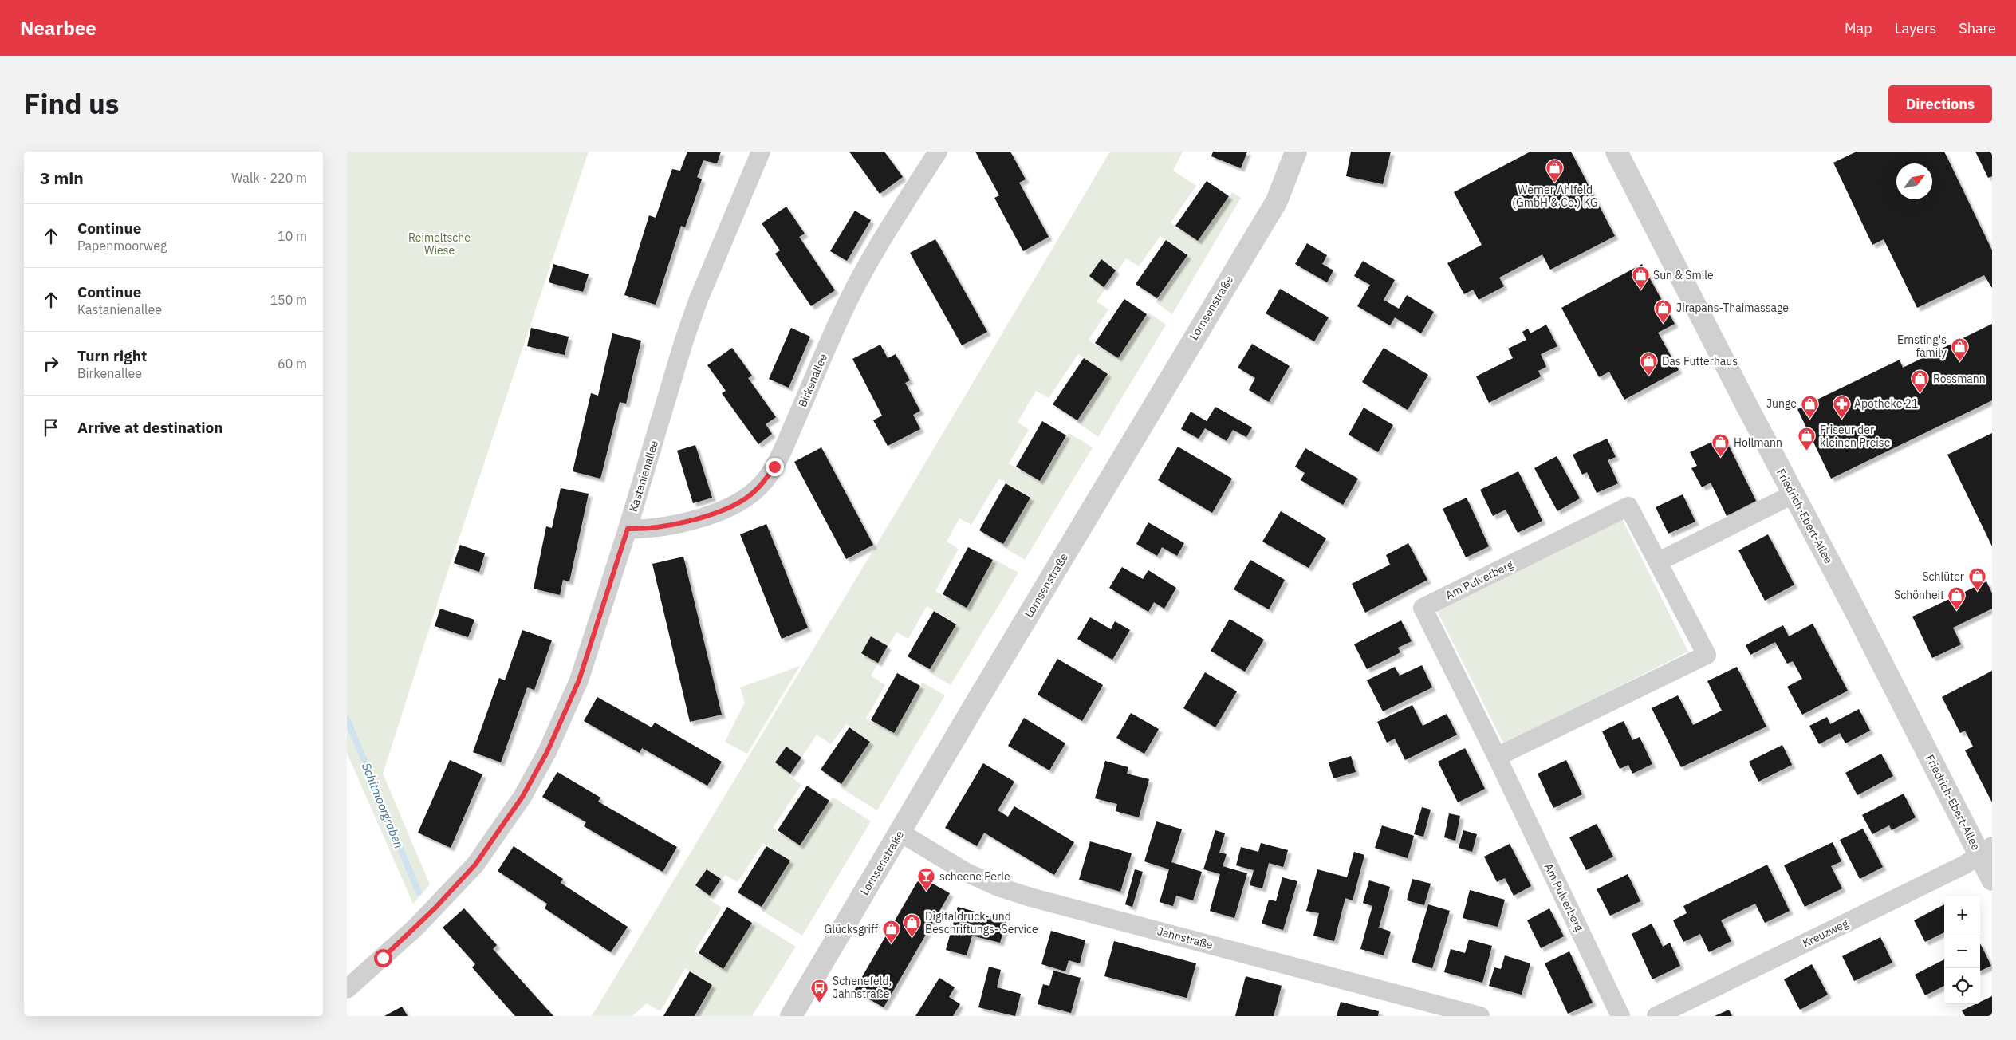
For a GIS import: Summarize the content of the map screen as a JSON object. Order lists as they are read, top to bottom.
{
  "streets": {
    "street": [
      "Lornsenstraße",
      "Birkenallee",
      "Kastanienallee",
      "Friedrich-Ebert-Allee",
      "Am Pulverberg",
      "Kreuzweg",
      "Jahnstraße"
    ]
  },
  "crossings": [
    ["Lornsenstraße", "Jahnstraße"],
    ["Birkenallee", "Kastanienallee"],
    ["Friedrich-Ebert-Allee", "Kreuzweg"]
  ],
  "water": ["Schitmoorgraben"],
  "parks": ["Reimeltsche Wiese"],
  "places": {
    "shop": [
      "Werner Ahlfeld (GmbH & Co.) KG",
      "Sun & Smile",
      "Jirapans-Thaimassage",
      "Ernsting's family",
      "Das Futterhaus",
      "Rossmann",
      "Junge",
      "Friseur der kleinen Preise",
      "Hollmann",
      "Schlüter",
      "Schönheit",
      "Digitaldruck- und Beschriftungs- Service",
      "Glücksgriff"
    ],
    "pharmacy": ["Apotheke 21"],
    "bar": ["scheene Perle"],
    "bus stop": ["Schenefeld, Jahnstraße"]
  },
  "north": "top right",
  "page": {
    "header": "Nearbee",
    "nav": ["Map", "Layers", "Share"],
    "title": "Find us",
    "buttons": "Directions",
    "heading": ["3 min", "Walk · 220 m"],
    "list": [
      ["Continue", "Papenmoorweg", "10 m"],
      ["Continue", "Kastanienallee", "150 m"],
      ["Turn right", "Birkenallee", "60 m"],
      "Arrive at destination"
    ],
    "map_buttons": ["+", "−"]
  }
}
